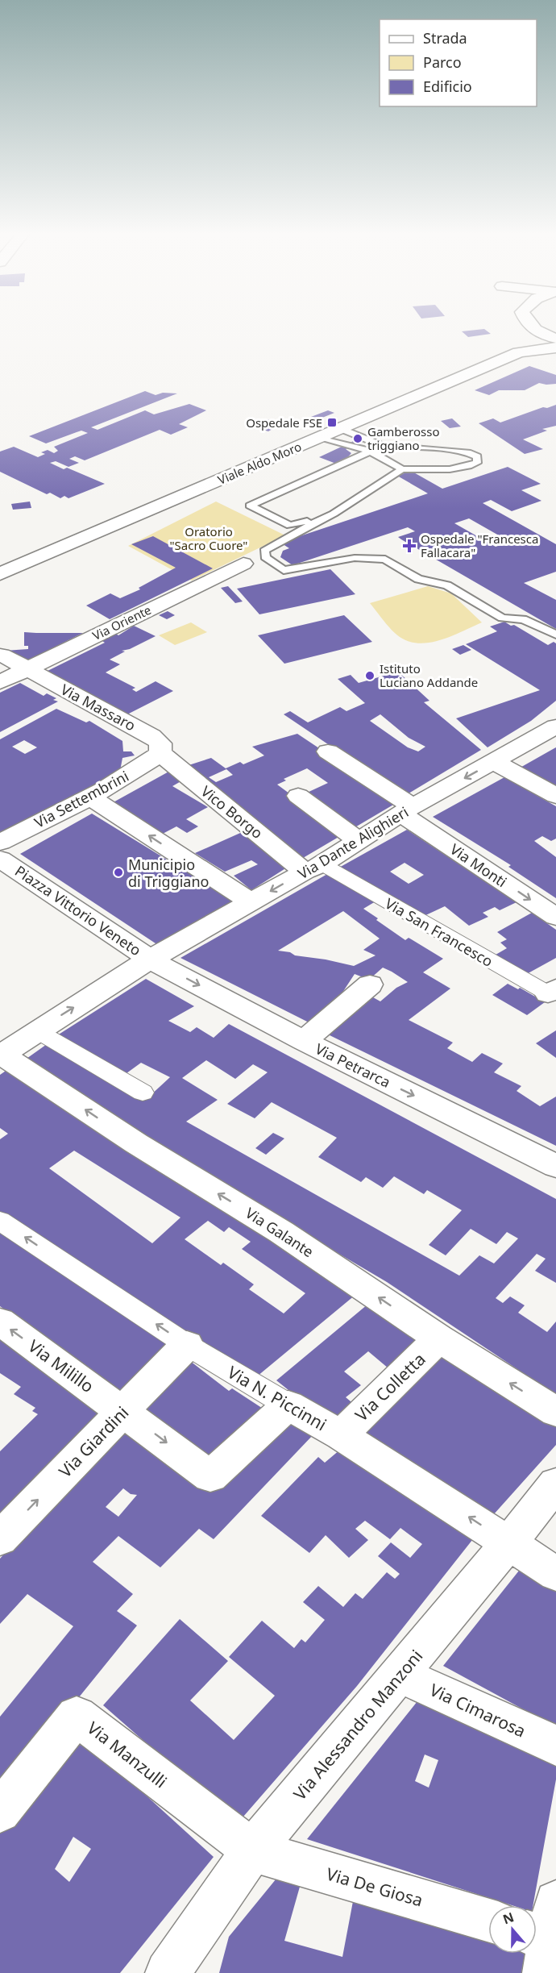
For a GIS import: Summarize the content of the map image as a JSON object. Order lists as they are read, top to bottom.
{
  "streets": {
    "street": [
      "Viale Aldo Moro",
      "Via Oriente",
      "Via Massaro",
      "Via Settembrini",
      "Vico Borgo",
      "Via Dante Alighieri",
      "Via Monti",
      "Piazza Vittorio Veneto",
      "Via San Francesco",
      "Via Petrarca",
      "Via Galante",
      "Via Milillo",
      "Via Colletta",
      "Via N. Piccinni",
      "Via Giardini",
      "Via Cimarosa",
      "Via Alessandro Manzoni",
      "Via Manzulli",
      "Via De Giosa"
    ]
  },
  "crossings": [
    ["Via Oriente", "Via Massaro"],
    ["Via Massaro", "Via Settembrini"],
    ["Via Massaro", "Vico Borgo"],
    ["Via Settembrini", "Vico Borgo"],
    ["Vico Borgo", "Via Dante Alighieri"],
    ["Vico Borgo", "Via San Francesco"],
    ["Via Dante Alighieri", "Via Monti"],
    ["Via Dante Alighieri", "Piazza Vittorio Veneto"],
    ["Via Dante Alighieri", "Via San Francesco"],
    ["Via Dante Alighieri", "Via Petrarca"],
    ["Piazza Vittorio Veneto", "Via Petrarca"],
    ["Piazza Vittorio Veneto", "Via Galante"],
    ["Via Galante", "Via Colletta"],
    ["Via Milillo", "Via N. Piccinni"],
    ["Via Milillo", "Via Giardini"],
    ["Via Colletta", "Via N. Piccinni"],
    ["Via N. Piccinni", "Via Giardini"],
    ["Via N. Piccinni", "Via Alessandro Manzoni"],
    ["Via Cimarosa", "Via Alessandro Manzoni"],
    ["Via Alessandro Manzoni", "Via Manzulli"],
    ["Via Alessandro Manzoni", "Via De Giosa"],
    ["Via Manzulli", "Via De Giosa"]
  ],
  "one_way": [
    "Piazza Vittorio Veneto",
    "Via Galante",
    "Via N. Piccinni",
    "Via Giardini"
  ],
  "parks": ["Oratorio \"Sacro Cuore\""],
  "places": {
    "transit": ["Ospedale FSE"],
    "other": ["Gamberosso triggiano", "Istituto Luciano Addande", "Municipio di Triggiano"],
    "health": ["Ospedale \"Francesca Fallacara\""]
  },
  "legend": ["Strada", "Parco", "Edificio"],
  "north": "top"
}
